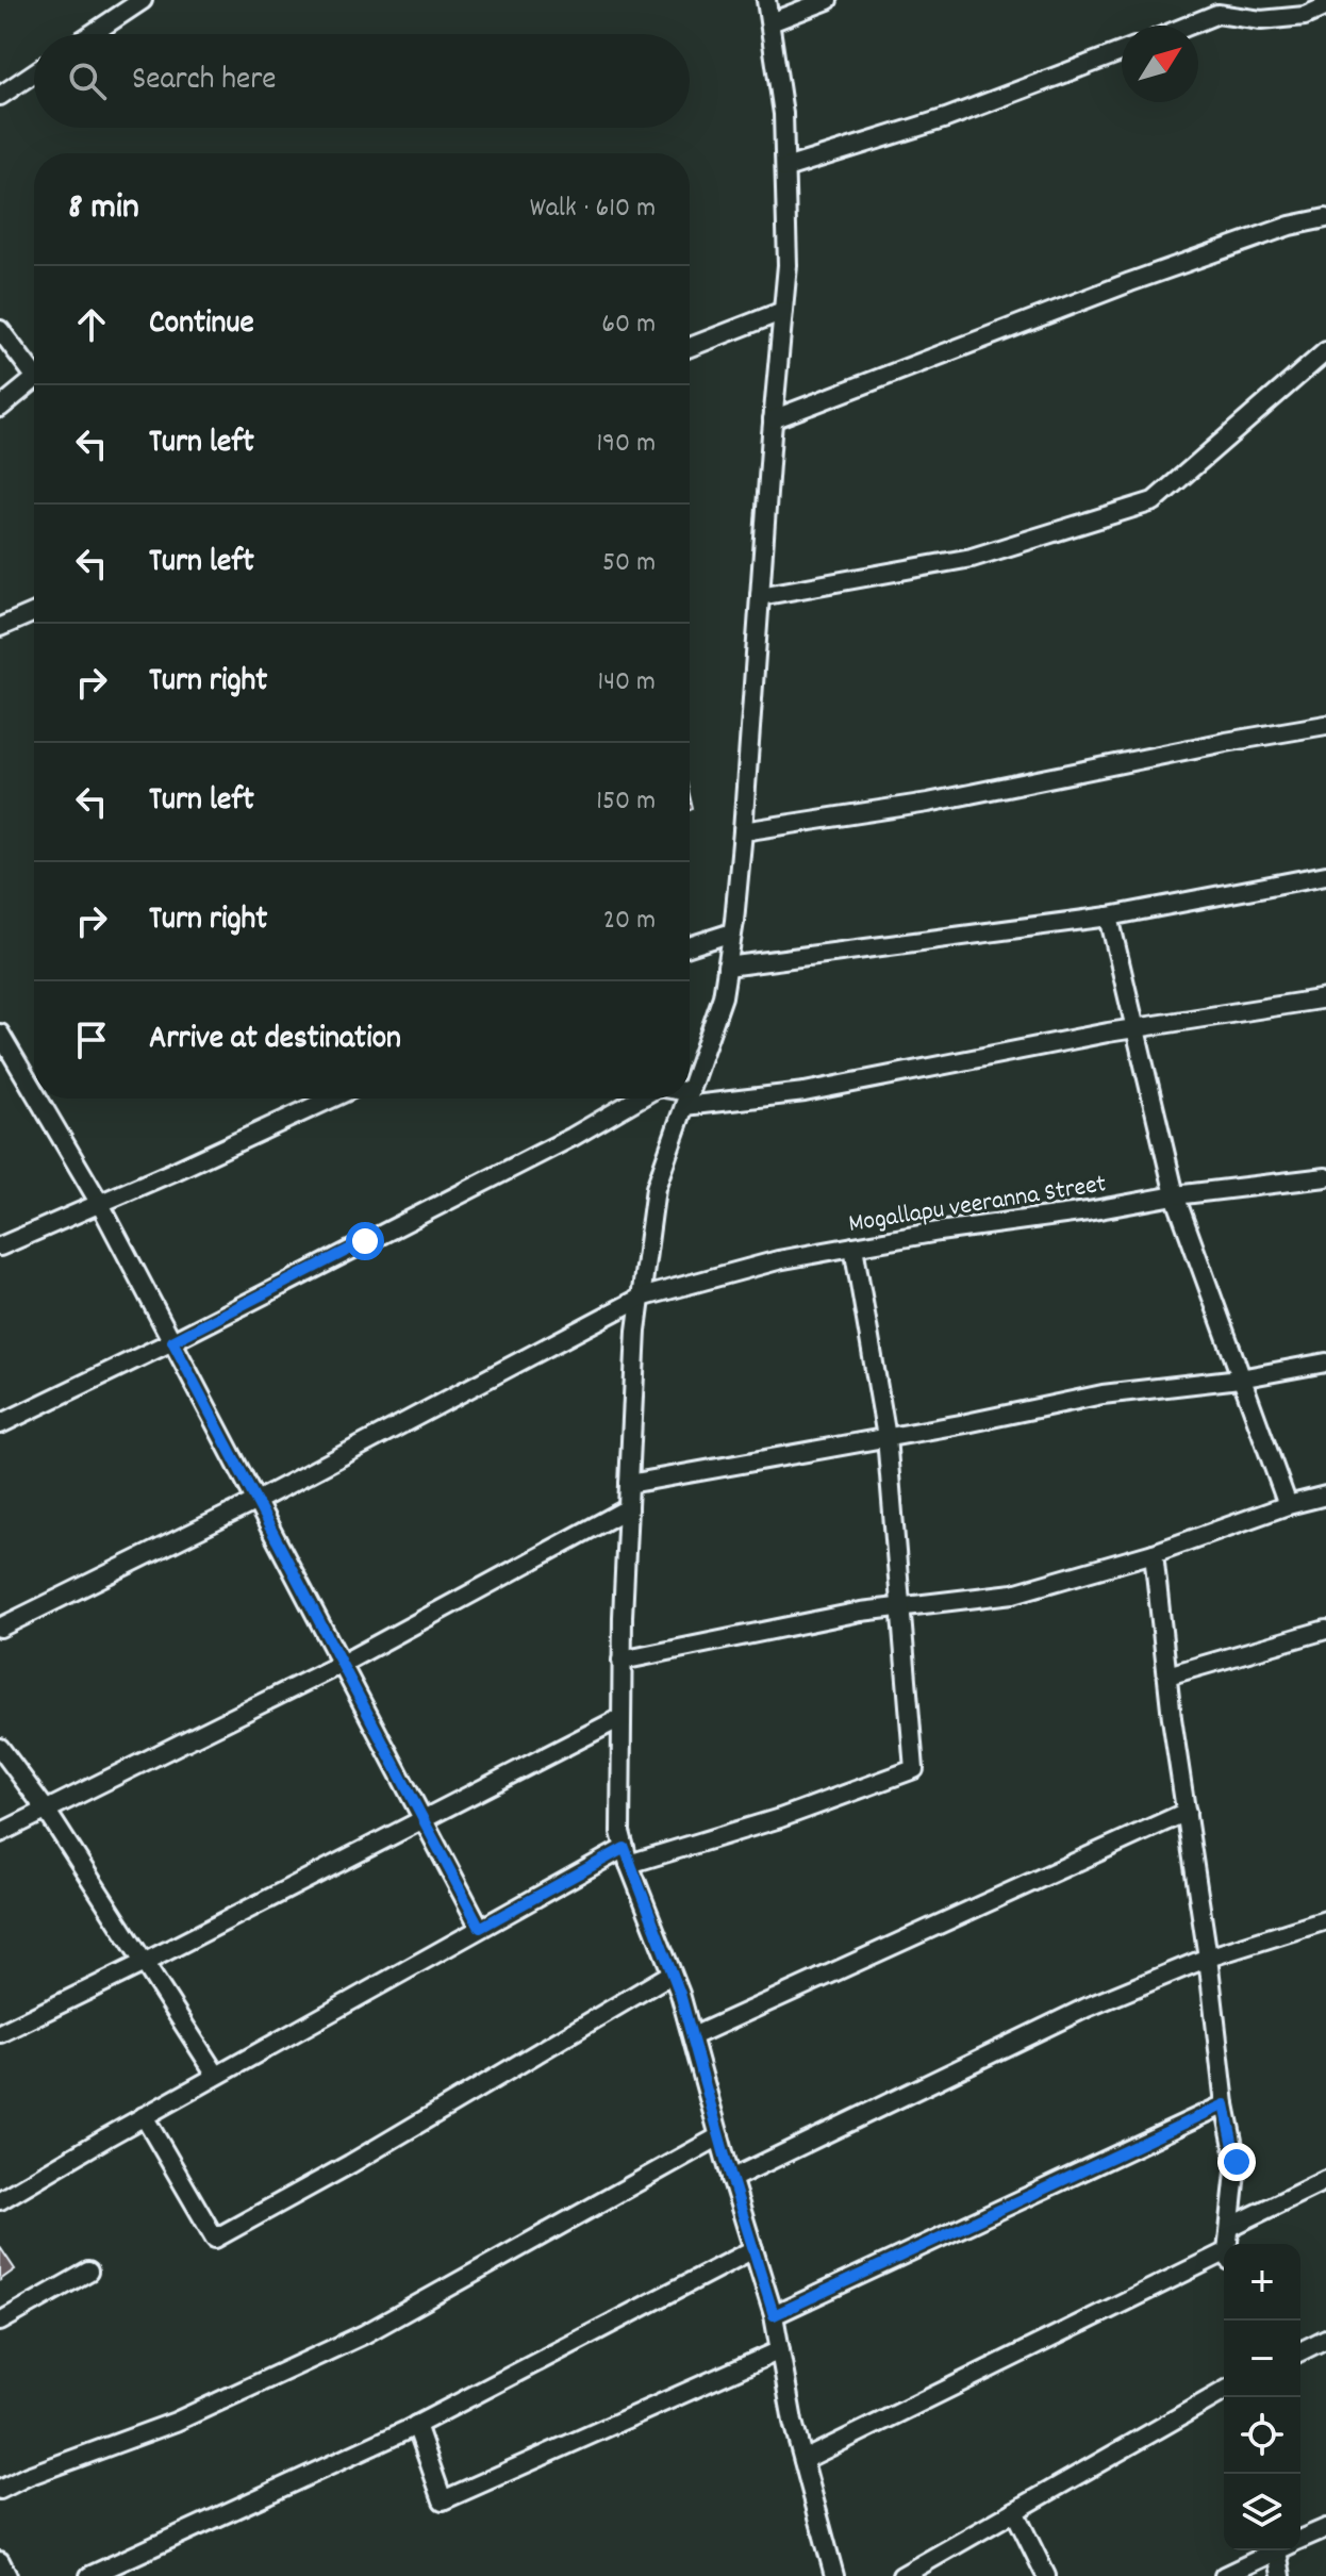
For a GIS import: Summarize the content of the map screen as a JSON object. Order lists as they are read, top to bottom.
{
  "streets": {
    "street": ["Mogallapu veeranna Street"]
  },
  "north": "top right",
  "page": {
    "search": "Search here",
    "heading": ["8 min", "Walk · 610 m"],
    "list": [
      ["Continue", "60 m"],
      ["Turn left", "190 m"],
      ["Turn left", "50 m"],
      ["Turn right", "140 m"],
      ["Turn left", "150 m"],
      ["Turn right", "20 m"],
      "Arrive at destination"
    ],
    "map_buttons": ["+", "−"]
  }
}
